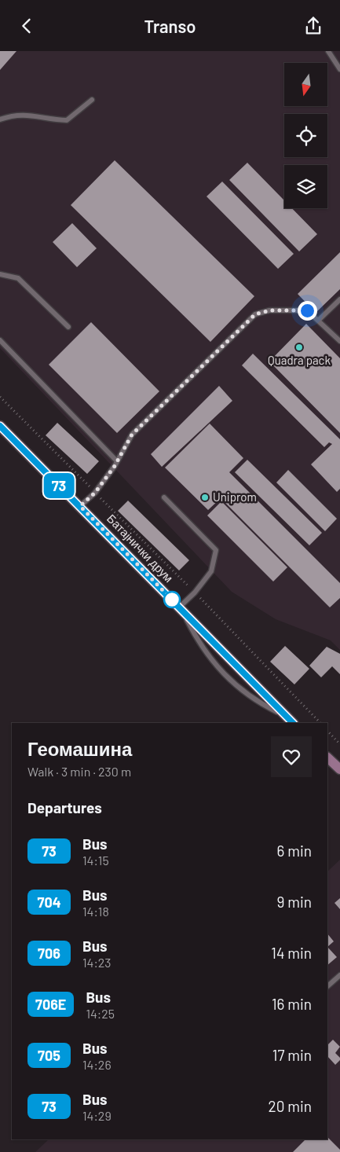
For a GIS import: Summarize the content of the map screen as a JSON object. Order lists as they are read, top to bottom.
{
  "streets": {
    "main road": ["Батајнички друм"]
  },
  "places": ["Quadra pack", "Uniprom"],
  "lines": ["bus line 73"],
  "north": "bottom",
  "page": {
    "header": "Transo",
    "on_map": "73",
    "heading": [
      ["Геомашина", "Walk · 3 min · 230 m"],
      "Departures"
    ],
    "list": [
      {
        "mark": "73",
        "name": "Bus",
        "note": "14:15",
        "value": "6 min"
      },
      {
        "mark": "704",
        "name": "Bus",
        "note": "14:18",
        "value": "9 min"
      },
      {
        "mark": "706",
        "name": "Bus",
        "note": "14:23",
        "value": "14 min"
      },
      {
        "mark": "706E",
        "name": "Bus",
        "note": "14:25",
        "value": "16 min"
      },
      {
        "mark": "705",
        "name": "Bus",
        "note": "14:26",
        "value": "17 min"
      },
      {
        "mark": "73",
        "name": "Bus",
        "note": "14:29",
        "value": "20 min"
      }
    ]
  }
}
